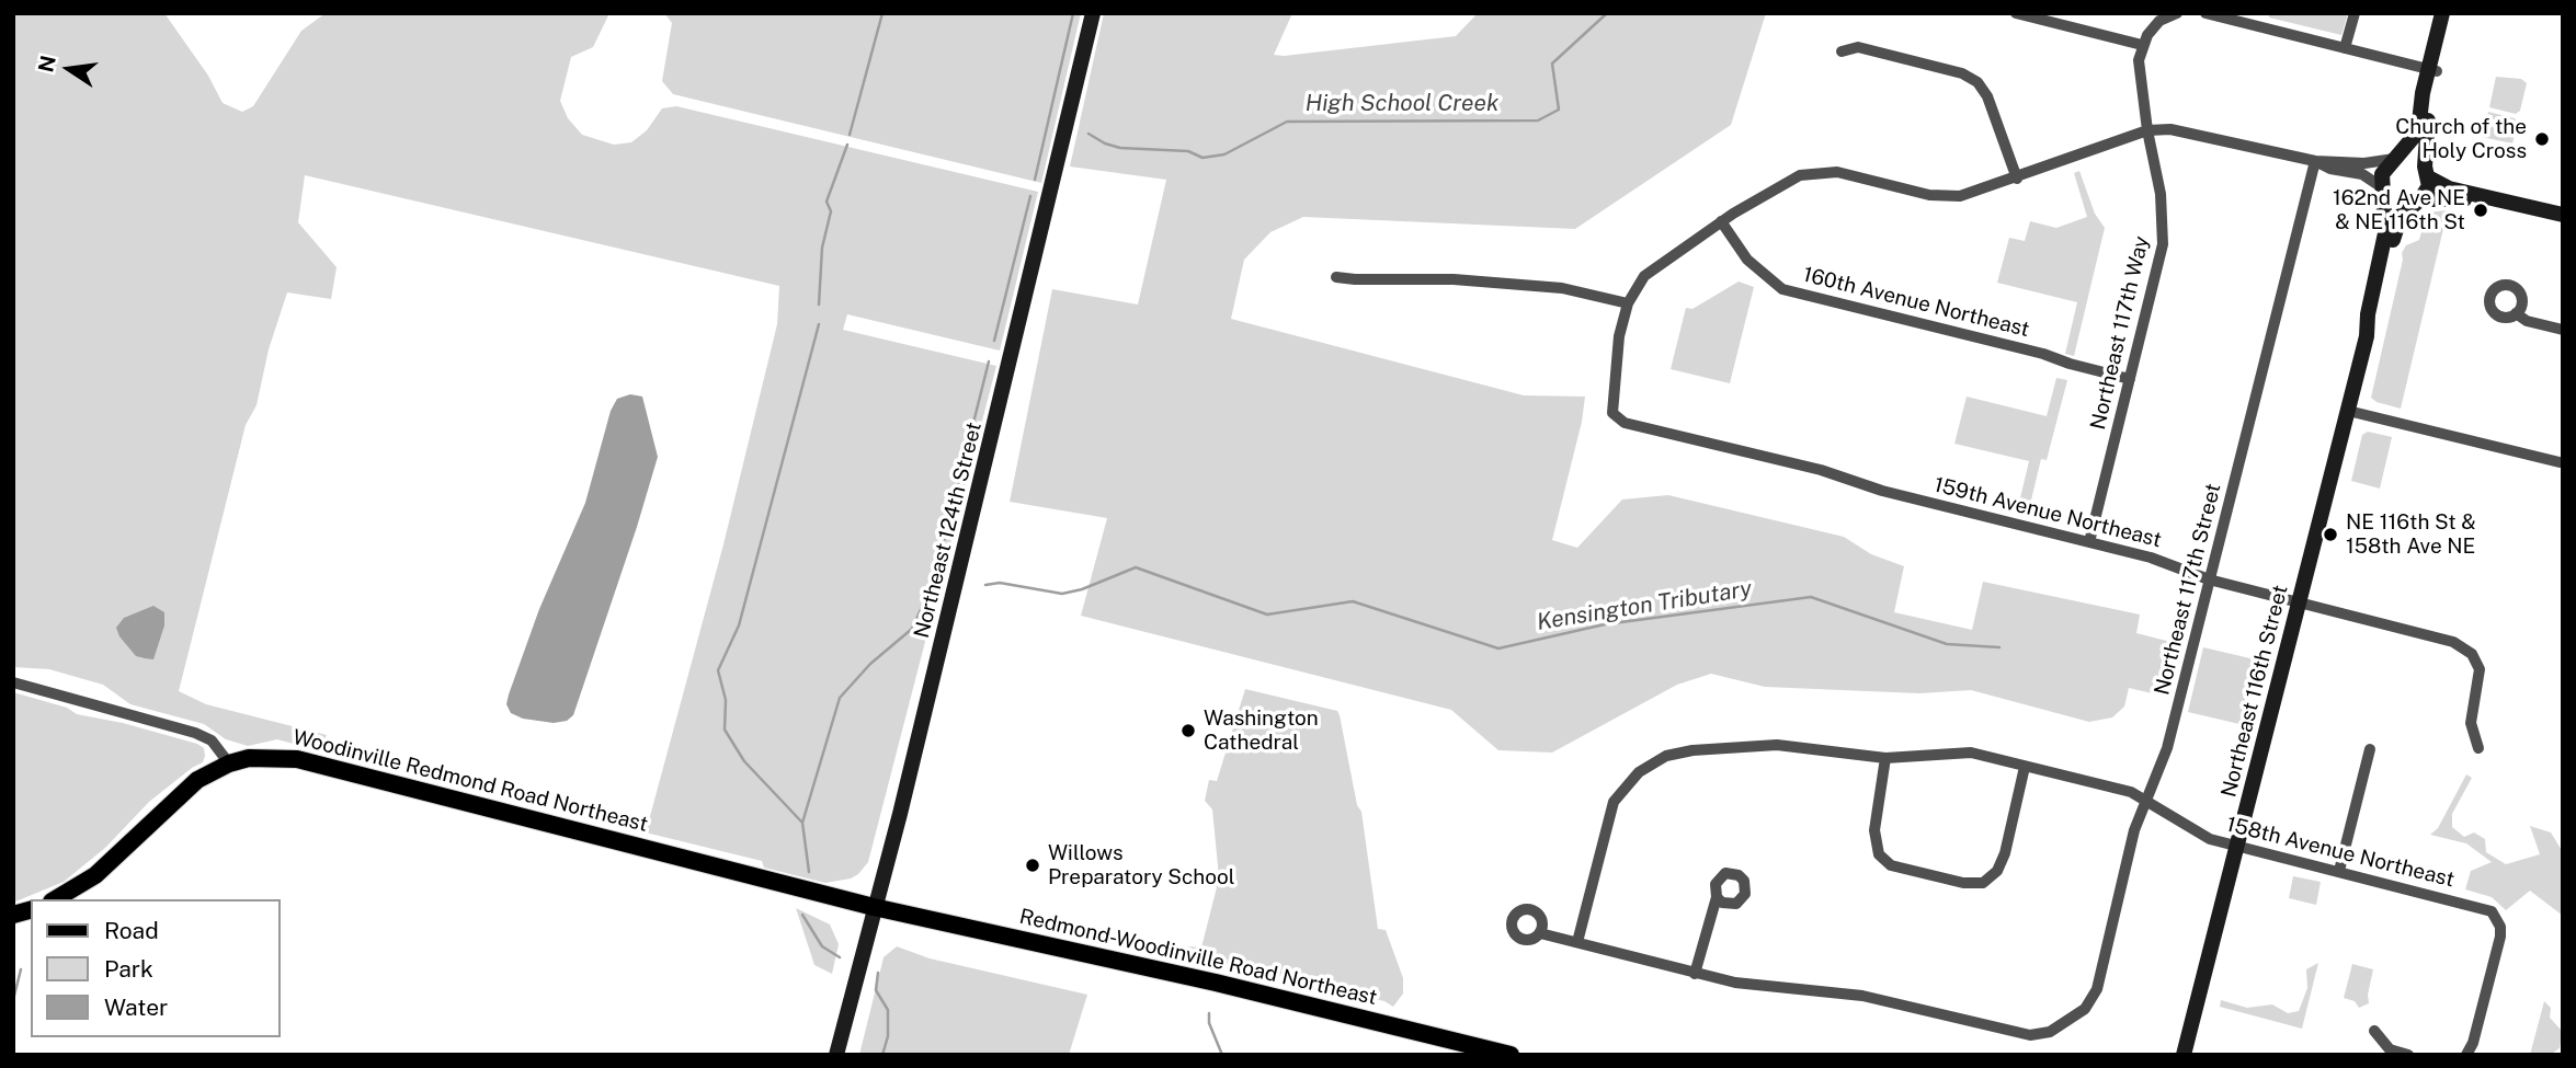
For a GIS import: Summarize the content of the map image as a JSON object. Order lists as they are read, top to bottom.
{
  "streets": {
    "main road": ["Woodinville Redmond Road Northeast", "Redmond-Woodinville Road Northeast"],
    "street": [
      "160th Avenue Northeast",
      "Northeast 117th Way",
      "159th Avenue Northeast",
      "Northeast 124th Street",
      "Northeast 117th Street",
      "Northeast 116th Street",
      "158th Avenue Northeast"
    ]
  },
  "crossings": [
    ["160th Avenue Northeast", "Northeast 117th Way"],
    ["Northeast 117th Way", "159th Avenue Northeast"],
    ["159th Avenue Northeast", "Northeast 117th Street"],
    ["159th Avenue Northeast", "Northeast 116th Street"],
    ["Northeast 124th Street", "Woodinville Redmond Road Northeast"],
    ["Northeast 124th Street", "Redmond-Woodinville Road Northeast"],
    ["Northeast 117th Street", "158th Avenue Northeast"],
    ["Northeast 116th Street", "158th Avenue Northeast"],
    ["Woodinville Redmond Road Northeast", "Redmond-Woodinville Road Northeast"]
  ],
  "water": ["High School Creek", "Kensington Tributary"],
  "places": [
    "Church of the Holy Cross",
    "162nd Ave NE & NE 116th St",
    "NE 116th St & 158th Ave NE",
    "Washington Cathedral",
    "Willows Preparatory School"
  ],
  "legend": ["Road", "Park", "Water"],
  "north": "left"
}
